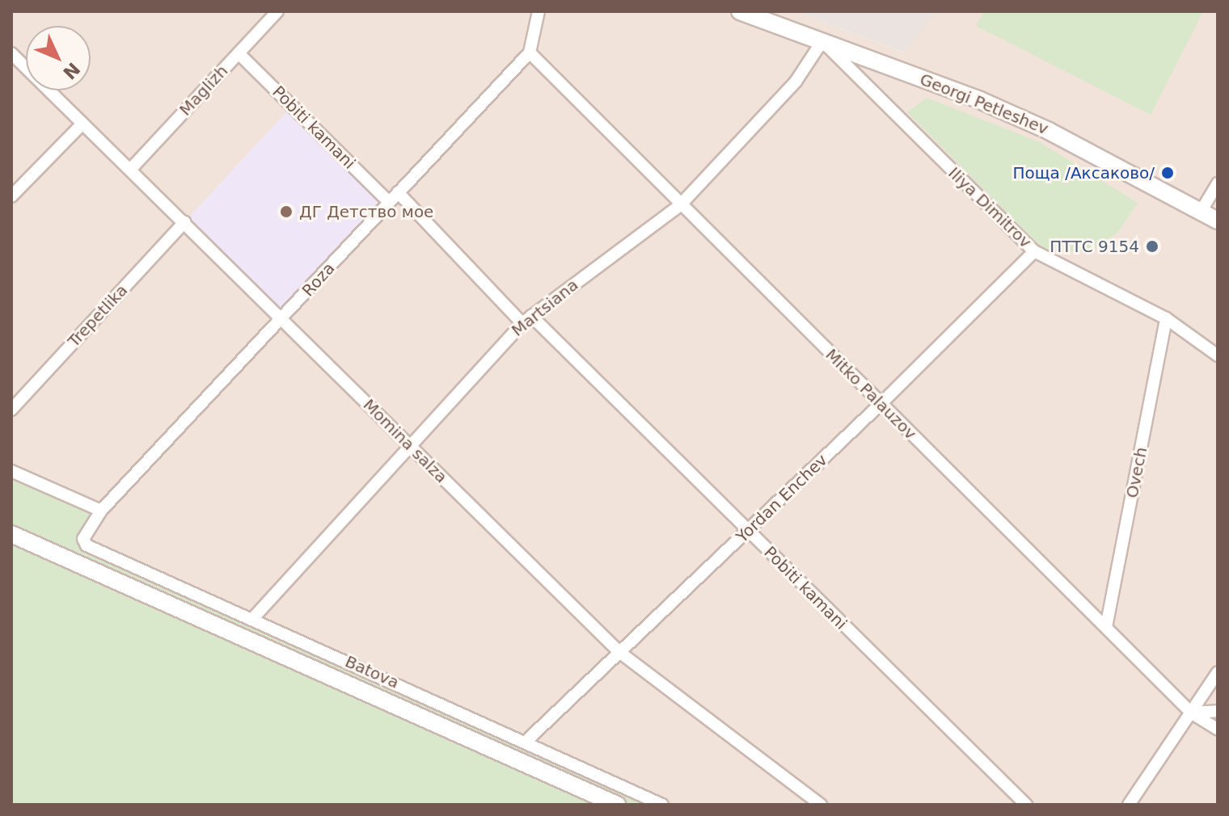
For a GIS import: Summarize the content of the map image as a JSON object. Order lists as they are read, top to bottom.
{
  "streets": {
    "main road": ["Georgi Petleshev"],
    "street": [
      "Maglizh",
      "Pobiti kamani",
      "Iliya Dimitrov",
      "Roza",
      "Martsiana",
      "Trepetlika",
      "Mitko Palauzov",
      "Momina salza",
      "Ovech",
      "Yordan Enchev",
      "Batova"
    ]
  },
  "crossings": [
    ["Maglizh", "Pobiti kamani"],
    ["Maglizh", "Momina salza"],
    ["Georgi Petleshev", "Iliya Dimitrov"],
    ["Georgi Petleshev", "Martsiana"],
    ["Pobiti kamani", "Roza"],
    ["Pobiti kamani", "Martsiana"],
    ["Pobiti kamani", "Yordan Enchev"],
    ["Iliya Dimitrov", "Martsiana"],
    ["Iliya Dimitrov", "Ovech"],
    ["Iliya Dimitrov", "Yordan Enchev"],
    ["Roza", "Mitko Palauzov"],
    ["Roza", "Momina salza"],
    ["Roza", "Batova"],
    ["Martsiana", "Mitko Palauzov"],
    ["Martsiana", "Momina salza"],
    ["Martsiana", "Batova"],
    ["Trepetlika", "Momina salza"],
    ["Mitko Palauzov", "Ovech"],
    ["Mitko Palauzov", "Yordan Enchev"],
    ["Momina salza", "Yordan Enchev"],
    ["Yordan Enchev", "Batova"]
  ],
  "places": ["Поща /Аксаково/", "ДГ Детство мое", "ПТТС 9154"],
  "north": "bottom right"
}
